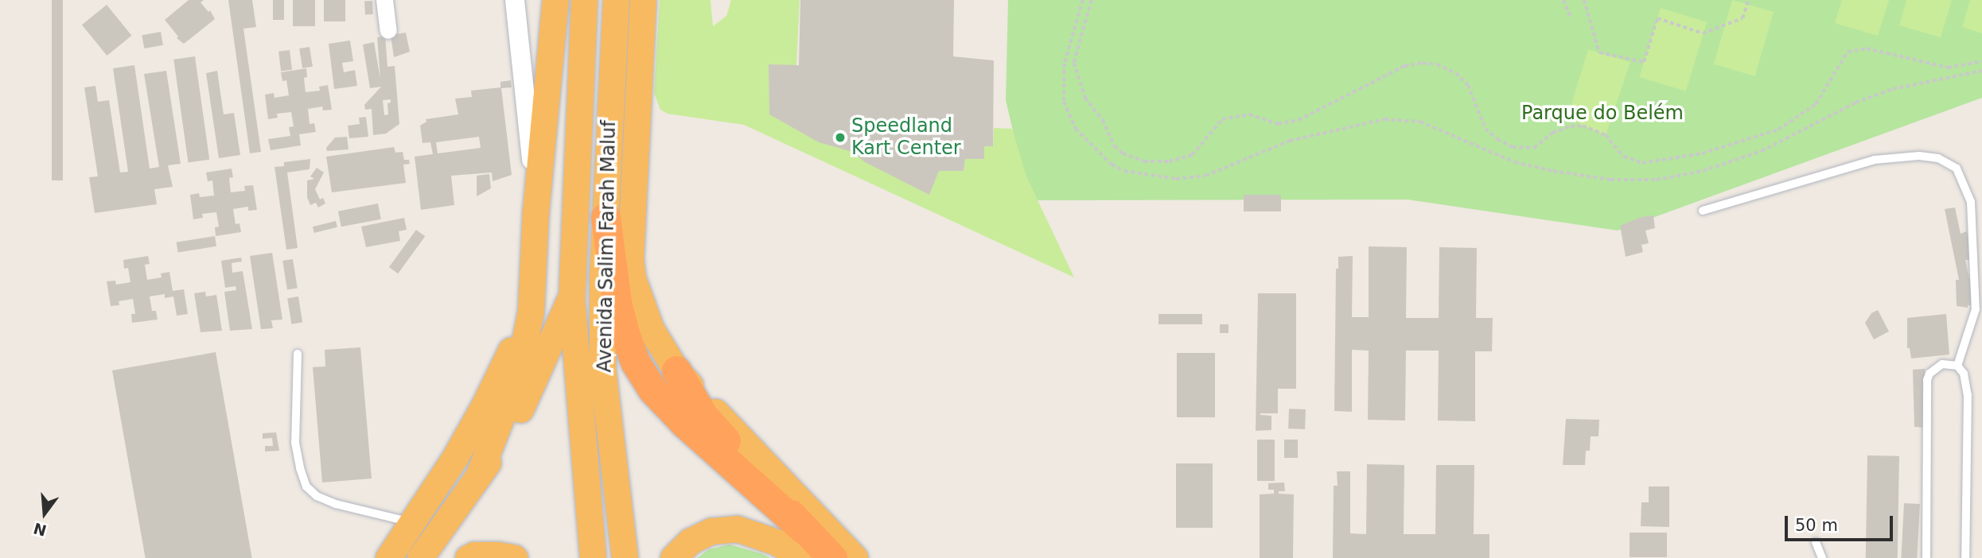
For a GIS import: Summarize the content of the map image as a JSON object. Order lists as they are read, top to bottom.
{
  "streets": {
    "highway": ["Avenida Salim Farah Maluf"]
  },
  "parks": ["Parque do Belém"],
  "places": ["Speedland Kart Center"],
  "scale_bar": "50 m",
  "north": "bottom"
}
